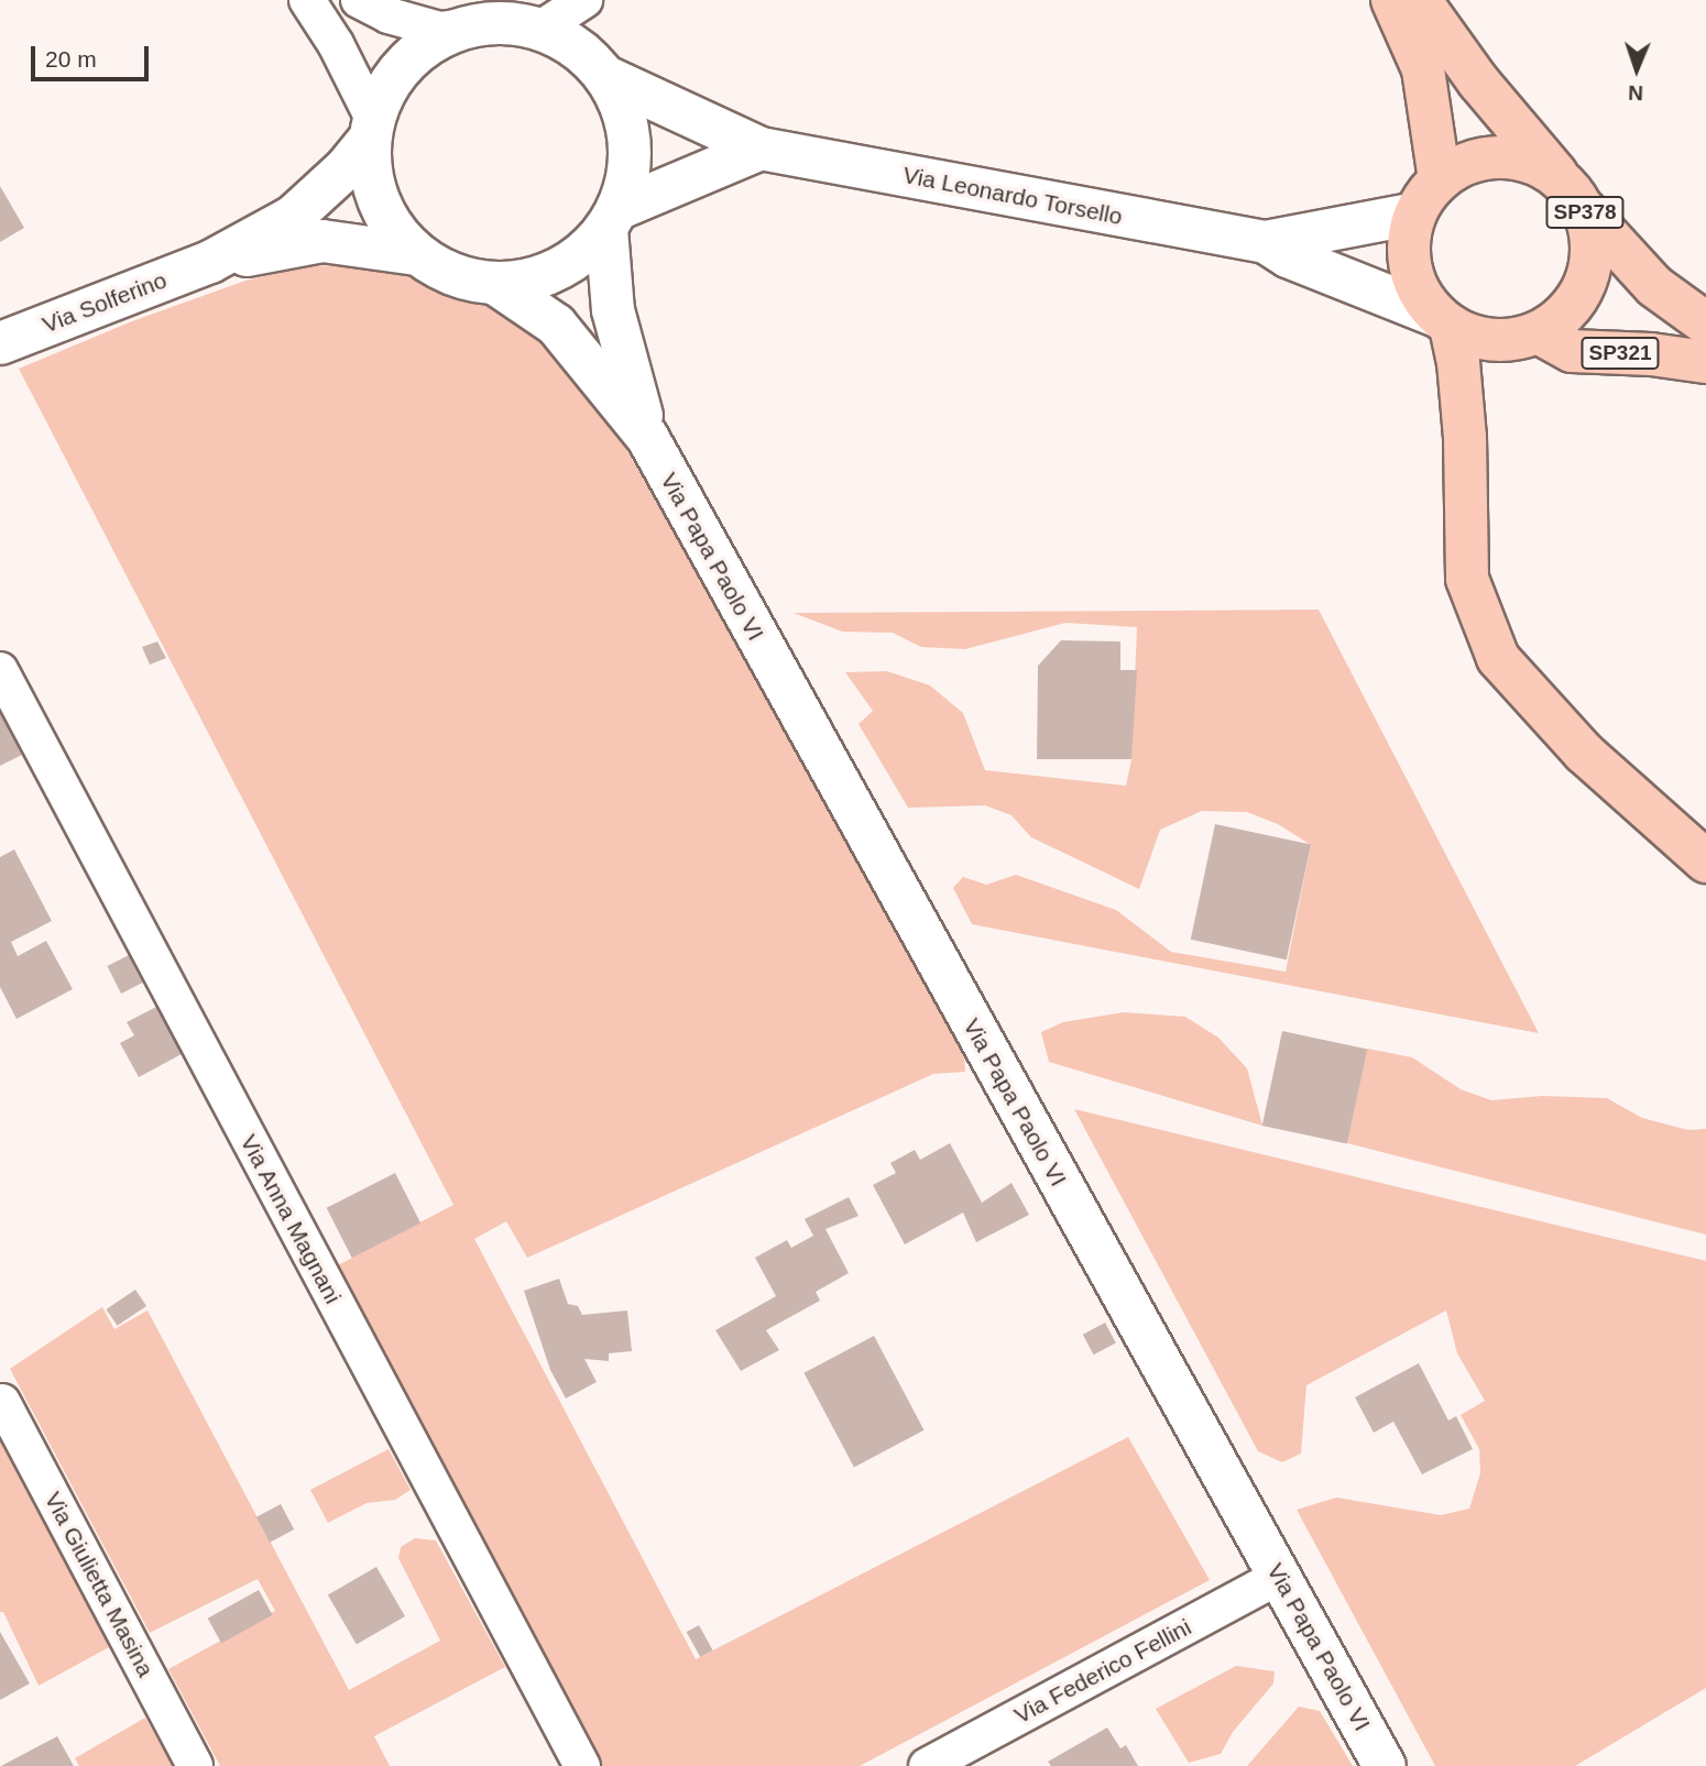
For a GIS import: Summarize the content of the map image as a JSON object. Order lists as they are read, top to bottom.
{
  "streets": {
    "main road": ["SP378", "SP321"],
    "street": [
      "Via Leonardo Torsello",
      "Via Solferino",
      "Via Papa Paolo VI",
      "Via Anna Magnani",
      "Via Giulietta Masina",
      "Via Federico Fellini"
    ]
  },
  "crossings": [
    ["Via Leonardo Torsello", "Via Solferino"],
    ["Via Leonardo Torsello", "Via Papa Paolo VI"],
    ["SP378", "SP321"],
    ["Via Solferino", "Via Papa Paolo VI"],
    ["Via Papa Paolo VI", "Via Federico Fellini"]
  ],
  "scale_bar": "20 m",
  "north": "bottom"
}
